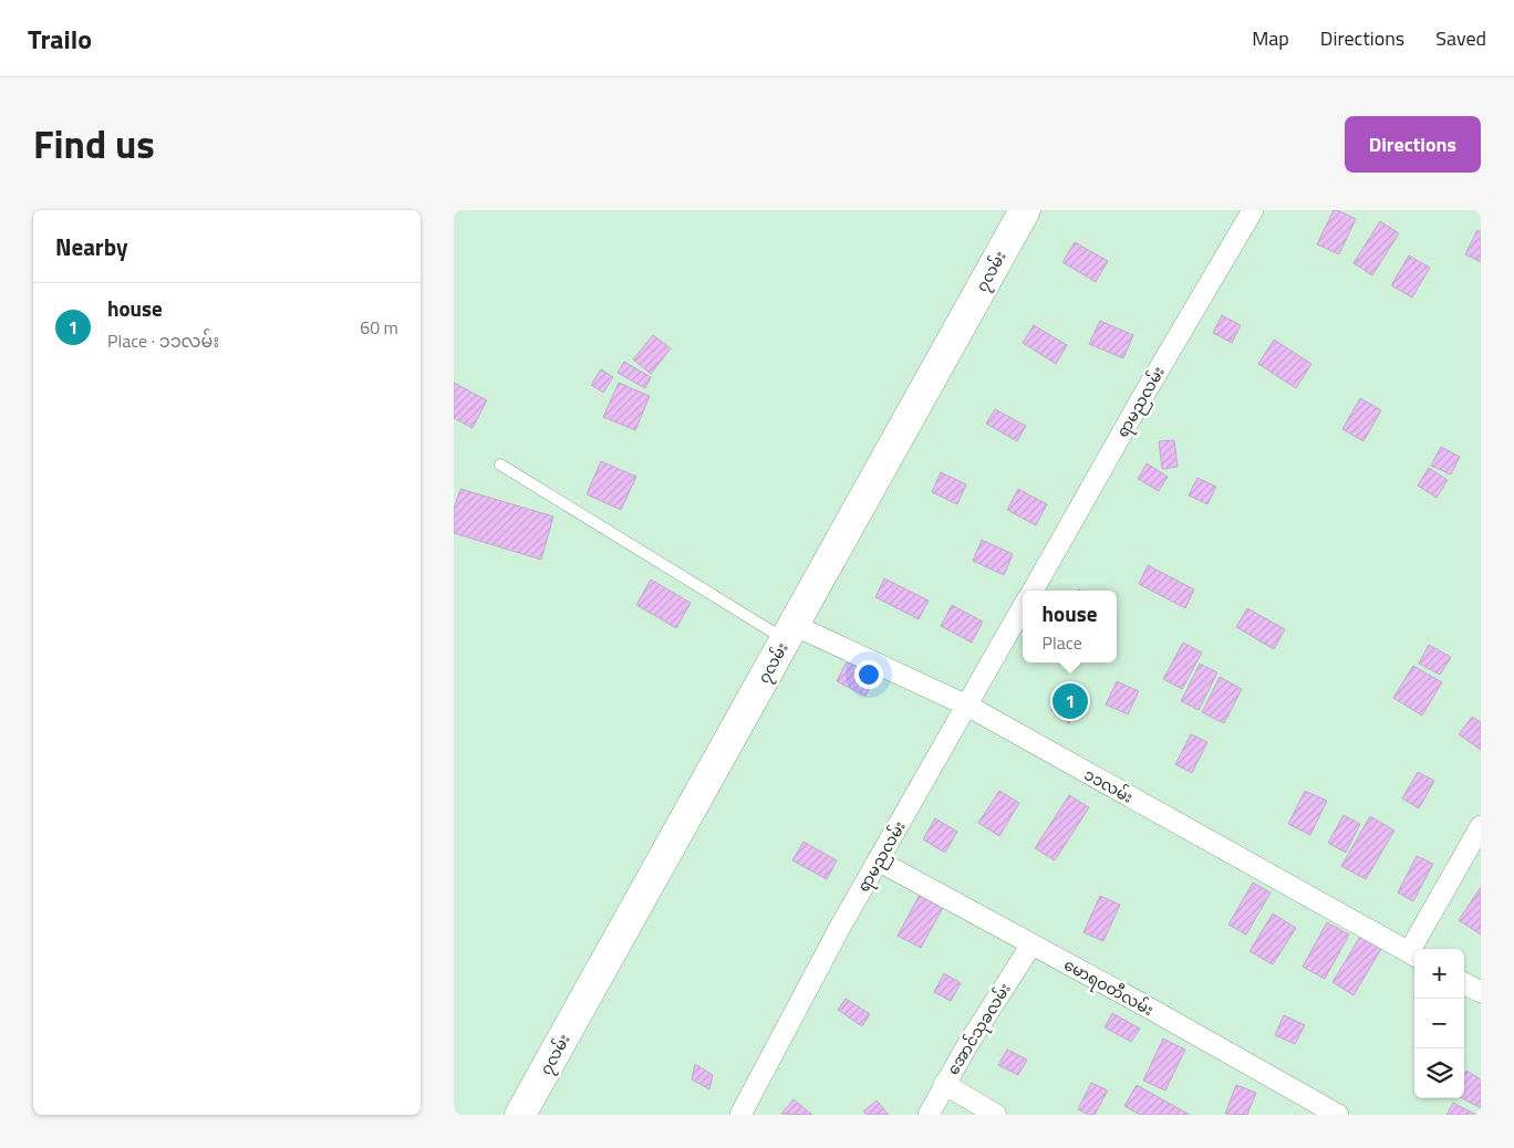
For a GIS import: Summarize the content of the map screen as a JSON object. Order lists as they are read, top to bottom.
{
  "streets": {
    "street": [
      "၇လမ်း",
      "ရာမညလမ်း",
      "၁၁လမ်း",
      "မောရဝတီလမ်း",
      "အောင်သုခလမ်း"
    ]
  },
  "crossings": [
    ["၇လမ်း", "၁၁လမ်း"],
    ["ရာမညလမ်း", "၁၁လမ်း"],
    ["ရာမညလမ်း", "မောရဝတီလမ်း"],
    ["မောရဝတီလမ်း", "အောင်သုခလမ်း"]
  ],
  "page": {
    "header": "Trailo",
    "nav": ["Map", "Directions", "Saved"],
    "title": "Find us",
    "buttons": "Directions",
    "heading": "Nearby",
    "list": [
      {
        "mark": "1",
        "name": "house",
        "note": "Place · ၁၁လမ်း",
        "value": "60 m"
      }
    ],
    "popup": ["house", "Place"],
    "pins": "1",
    "map_buttons": ["+", "−"]
  }
}
